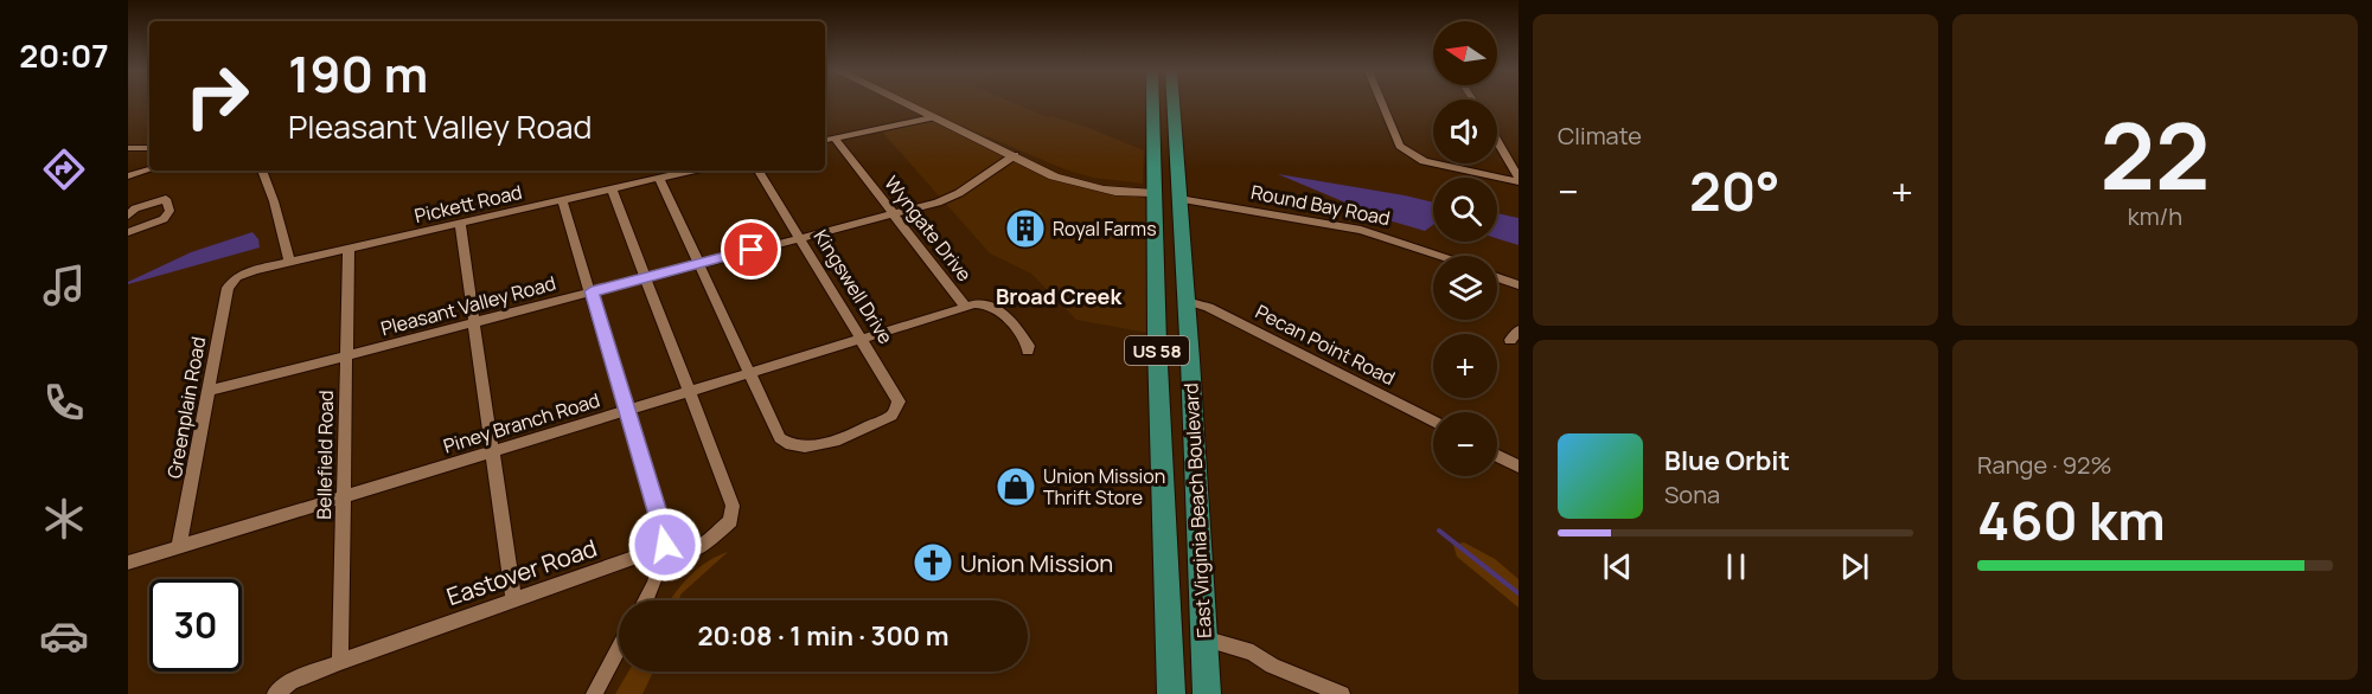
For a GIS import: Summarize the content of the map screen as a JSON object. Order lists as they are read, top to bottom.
{
  "streets": {
    "main road": ["US 58", "East Virginia Beach Boulevard"],
    "street": [
      "Pickett Road",
      "Round Bay Road",
      "Wyngate Drive",
      "Kingswell Drive",
      "Pleasant Valley Road",
      "Pecan Point Road",
      "Greenplain Road",
      "Piney Branch Road",
      "Bellefield Road",
      "Eastover Road"
    ]
  },
  "crossings": [
    ["Pickett Road", "Greenplain Road"],
    ["Pickett Road", "Bellefield Road"],
    ["Round Bay Road", "Pleasant Valley Road"],
    ["Round Bay Road", "East Virginia Beach Boulevard"],
    ["Wyngate Drive", "Pleasant Valley Road"],
    ["Wyngate Drive", "Piney Branch Road"],
    ["Kingswell Drive", "Pleasant Valley Road"],
    ["Kingswell Drive", "Piney Branch Road"],
    ["Pleasant Valley Road", "Greenplain Road"],
    ["Pleasant Valley Road", "Bellefield Road"],
    ["Pecan Point Road", "East Virginia Beach Boulevard"],
    ["Greenplain Road", "Piney Branch Road"],
    ["Piney Branch Road", "Bellefield Road"],
    ["Piney Branch Road", "Eastover Road"],
    ["Bellefield Road", "Eastover Road"]
  ],
  "districts": ["Broad Creek"],
  "places": {
    "building": ["Royal Farms"],
    "shop": ["Union Mission Thrift Store"],
    "church": ["Union Mission"]
  },
  "north": "left",
  "page": {
    "tabs": "20:07",
    "tile": [
      "Climate",
      ["22", "km/h"],
      ["Range · 92%", "460 km"]
    ],
    "map_buttons": ["+", "−"],
    "turn": ["190 m", "Pleasant Valley Road"],
    "heat": ["−", "20°", "+"],
    "song": ["Blue Orbit", "Sona"],
    "limit": "30",
    "trip": "20:08 · 1 min · 300 m"
  }
}
